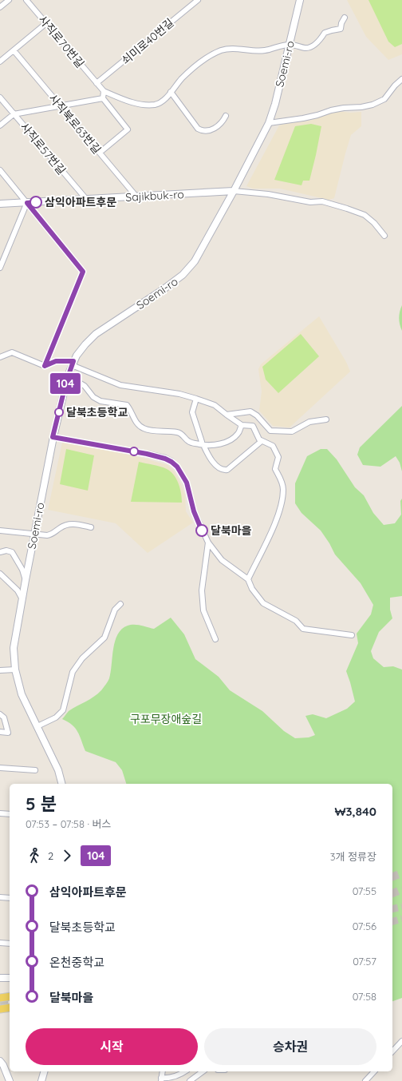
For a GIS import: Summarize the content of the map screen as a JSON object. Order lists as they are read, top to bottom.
{
  "streets": {
    "main road": ["Soemi-ro", "Sajikbuk-ro"],
    "street": [
      "사직로70번길",
      "쇠미로40번길",
      "사직북로63번길",
      "사직로57번길"
    ]
  },
  "crossings": [
    ["사직로70번길", "쇠미로40번길"],
    ["Soemi-ro", "Sajikbuk-ro"],
    ["사직북로63번길", "Sajikbuk-ro"],
    ["사직로57번길", "Sajikbuk-ro"]
  ],
  "parks": ["구포무장애숲길"],
  "places": ["삼익아파트후문", "달북초등학교", "달북마을"],
  "lines": ["bus line 104"],
  "page": {
    "on_map": "104",
    "heading": ["5 분", "07:53 – 07:58 · 버스", "₩3,840"],
    "legs": ["2", "104", "3개 정류장"],
    "list": [
      {
        "name": "삼익아파트후문",
        "value": "07:55"
      },
      {
        "name": "달북초등학교",
        "value": "07:56"
      },
      {
        "name": "온천중학교",
        "value": "07:57"
      },
      {
        "name": "달북마을",
        "value": "07:58"
      }
    ],
    "buttons": ["시작", "승차권"]
  }
}
